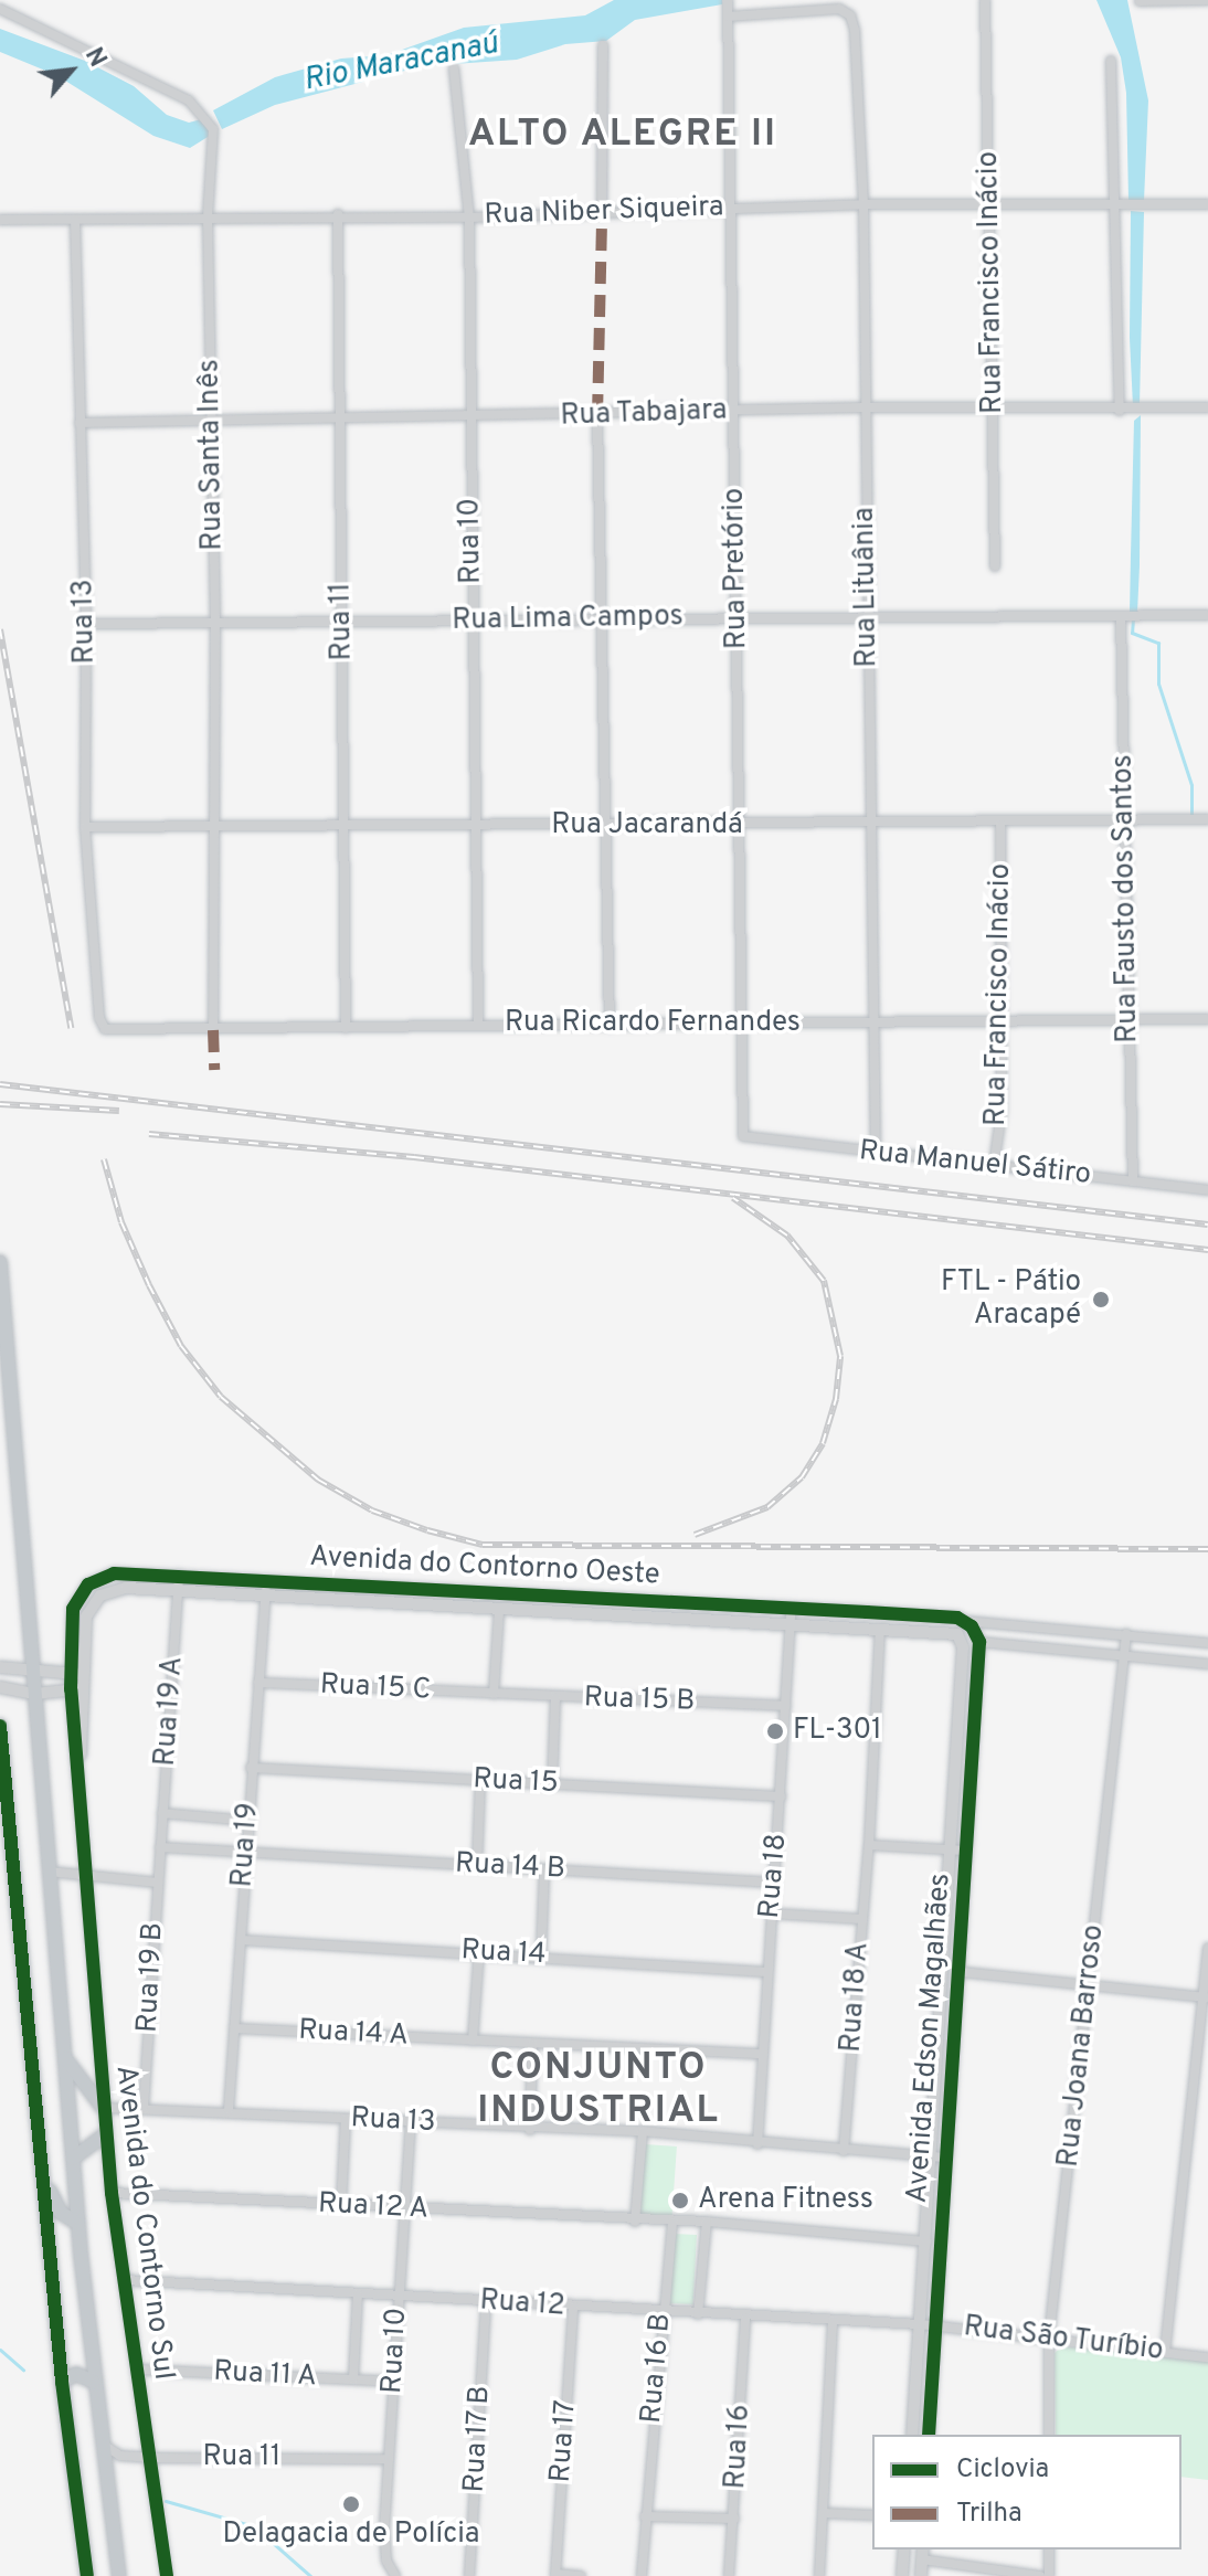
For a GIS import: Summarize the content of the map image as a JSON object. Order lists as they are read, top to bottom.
{
  "streets": {
    "street": [
      "Rua Niber Siqueira",
      "Rua Francisco Inácio",
      "Rua Tabajara",
      "Rua Santa Inês",
      "Rua 10",
      "Rua Pretório",
      "Rua Lituânia",
      "Rua Lima Campos",
      "Rua 13",
      "Rua 11",
      "Rua Jacarandá",
      "Rua Fausto dos Santos",
      "Rua Ricardo Fernandes",
      "Rua Manuel Sátiro",
      "Avenida do Contorno Oeste",
      "Rua 15 C",
      "Rua 15 B",
      "Rua 19 A",
      "Rua 15",
      "Rua 19",
      "Rua 14 B",
      "Rua 18",
      "Rua 14",
      "Rua 19 B",
      "Rua 18 A",
      "Rua 14 A",
      "Avenida Edson Magalhães",
      "Rua Joana Barroso",
      "Rua 12 A",
      "Avenida do Contorno Sul",
      "Rua 12",
      "Rua São Turíbio",
      "Rua 16 B",
      "Rua 11 A",
      "Rua 17 B",
      "Rua 17",
      "Rua 16"
    ]
  },
  "crossings": [
    ["Rua Niber Siqueira", "Rua Francisco Inácio"],
    ["Rua Niber Siqueira", "Rua Santa Inês"],
    ["Rua Niber Siqueira", "Rua 10"],
    ["Rua Niber Siqueira", "Rua Pretório"],
    ["Rua Niber Siqueira", "Rua Lituânia"],
    ["Rua Niber Siqueira", "Rua 13"],
    ["Rua Niber Siqueira", "Rua 11"],
    ["Rua Francisco Inácio", "Rua Tabajara"],
    ["Rua Francisco Inácio", "Rua Jacarandá"],
    ["Rua Francisco Inácio", "Rua Ricardo Fernandes"],
    ["Rua Francisco Inácio", "Rua Manuel Sátiro"],
    ["Rua Tabajara", "Rua Santa Inês"],
    ["Rua Tabajara", "Rua 10"],
    ["Rua Tabajara", "Rua Pretório"],
    ["Rua Tabajara", "Rua Lituânia"],
    ["Rua Tabajara", "Rua 13"],
    ["Rua Tabajara", "Rua 11"],
    ["Rua Santa Inês", "Rua Lima Campos"],
    ["Rua Santa Inês", "Rua Jacarandá"],
    ["Rua Santa Inês", "Rua Ricardo Fernandes"],
    ["Rua 10", "Rua Lima Campos"],
    ["Rua 10", "Rua 13"],
    ["Rua 10", "Rua 11"],
    ["Rua 10", "Rua Jacarandá"],
    ["Rua 10", "Rua Ricardo Fernandes"],
    ["Rua 10", "Rua 12 A"],
    ["Rua 10", "Rua 12"],
    ["Rua 10", "Rua 11 A"],
    ["Rua Pretório", "Rua Lituânia"],
    ["Rua Pretório", "Rua Lima Campos"],
    ["Rua Pretório", "Rua Jacarandá"],
    ["Rua Pretório", "Rua Ricardo Fernandes"],
    ["Rua Pretório", "Rua Manuel Sátiro"],
    ["Rua Lituânia", "Rua Lima Campos"],
    ["Rua Lituânia", "Rua Jacarandá"],
    ["Rua Lituânia", "Rua Ricardo Fernandes"],
    ["Rua Lituânia", "Rua Manuel Sátiro"],
    ["Rua Lima Campos", "Rua 13"],
    ["Rua Lima Campos", "Rua 11"],
    ["Rua Lima Campos", "Rua Fausto dos Santos"],
    ["Rua 13", "Rua Jacarandá"],
    ["Rua 13", "Rua Ricardo Fernandes"],
    ["Rua 13", "Rua 19"],
    ["Rua 13", "Rua 18"],
    ["Rua 13", "Rua 19 B"],
    ["Rua 13", "Rua 18 A"],
    ["Rua 13", "Avenida Edson Magalhães"],
    ["Rua 13", "Avenida do Contorno Sul"],
    ["Rua 11", "Rua Jacarandá"],
    ["Rua 11", "Rua Ricardo Fernandes"],
    ["Rua 11", "Avenida do Contorno Sul"],
    ["Rua Jacarandá", "Rua Fausto dos Santos"],
    ["Rua Fausto dos Santos", "Rua Ricardo Fernandes"],
    ["Rua Fausto dos Santos", "Rua Manuel Sátiro"],
    ["Avenida do Contorno Oeste", "Rua 19 A"],
    ["Avenida do Contorno Oeste", "Rua 19"],
    ["Avenida do Contorno Oeste", "Rua 18"],
    ["Avenida do Contorno Oeste", "Rua 18 A"],
    ["Avenida do Contorno Oeste", "Avenida Edson Magalhães"],
    ["Avenida do Contorno Oeste", "Avenida do Contorno Sul"],
    ["Rua 15 C", "Rua 15 B"],
    ["Rua 15 C", "Rua 19"],
    ["Rua 15 B", "Rua 18"],
    ["Rua 19 A", "Rua 14 B"],
    ["Rua 19 A", "Rua 19 B"],
    ["Rua 15", "Rua 19"],
    ["Rua 15", "Rua 18"],
    ["Rua 19", "Rua 14 B"],
    ["Rua 19", "Rua 14"],
    ["Rua 19", "Rua 14 A"],
    ["Rua 14 B", "Rua 18"],
    ["Rua 14 B", "Rua 19 B"],
    ["Rua 18", "Rua 14"],
    ["Rua 18", "Rua 14 A"],
    ["Avenida Edson Magalhães", "Rua 12 A"],
    ["Avenida Edson Magalhães", "Rua 12"],
    ["Avenida Edson Magalhães", "Rua São Turíbio"],
    ["Rua Joana Barroso", "Rua São Turíbio"],
    ["Rua 12 A", "Avenida do Contorno Sul"],
    ["Rua 12 A", "Rua 16 B"],
    ["Avenida do Contorno Sul", "Rua 12"],
    ["Avenida do Contorno Sul", "Rua 11 A"],
    ["Rua 12", "Rua São Turíbio"],
    ["Rua 12", "Rua 16 B"],
    ["Rua 12", "Rua 17 B"],
    ["Rua 12", "Rua 17"],
    ["Rua 12", "Rua 16"]
  ],
  "districts": ["ALTO ALEGRE II", "CONJUNTO INDUSTRIAL"],
  "water": ["Rio Maracanaú"],
  "places": [
    "FTL - Pátio Aracapé",
    "FL-301",
    "Arena Fitness",
    "Delagacia de Polícia"
  ],
  "legend": ["Ciclovia", "Trilha"],
  "north": "top right"
}
